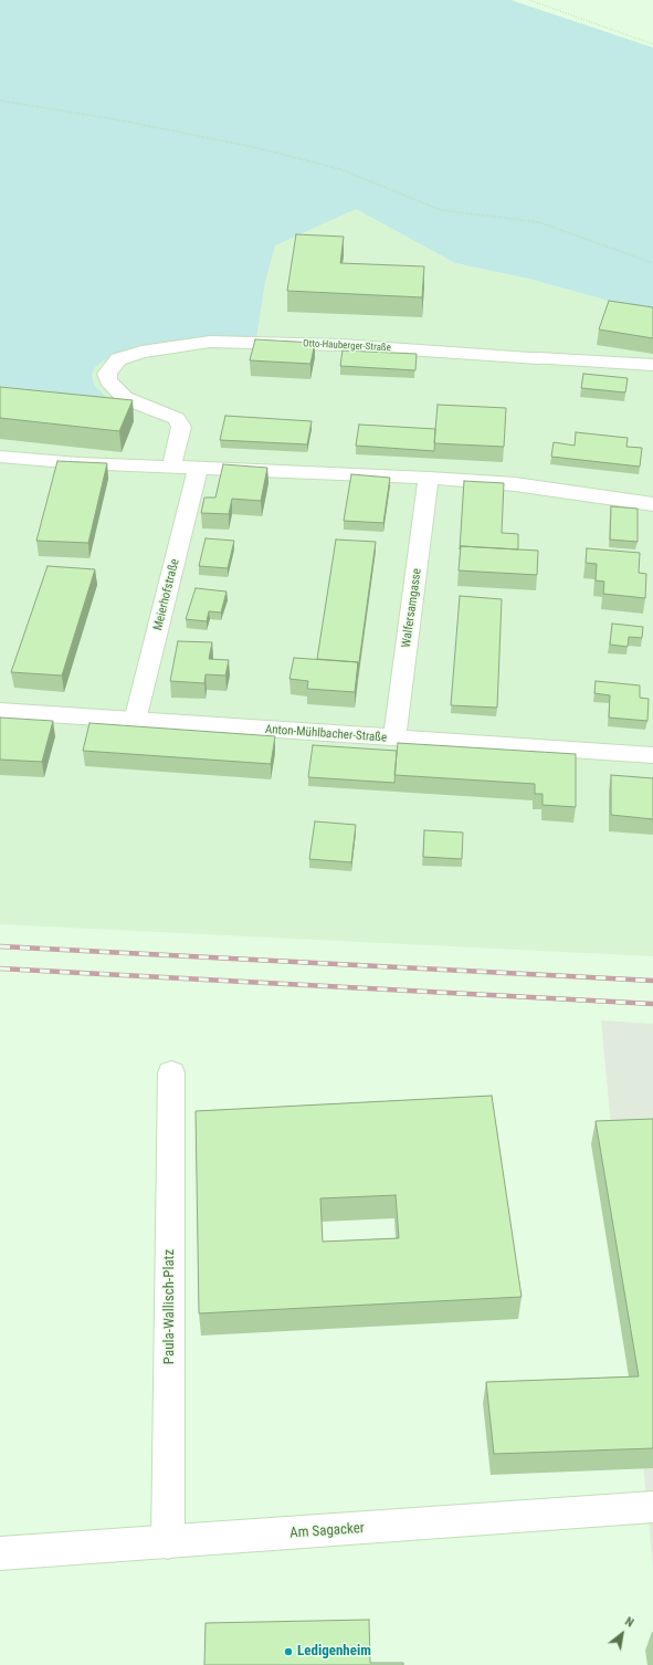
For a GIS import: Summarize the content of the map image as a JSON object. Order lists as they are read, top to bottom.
{
  "streets": {
    "street": [
      "Otto-Hauberger-Straße",
      "Meierhofstraße",
      "Walfersamgasse",
      "Anton-Mühlbacher-Straße",
      "Paula-Wallisch-Platz",
      "Am Sagacker"
    ]
  },
  "crossings": [
    ["Meierhofstraße", "Anton-Mühlbacher-Straße"],
    ["Walfersamgasse", "Anton-Mühlbacher-Straße"],
    ["Paula-Wallisch-Platz", "Am Sagacker"]
  ],
  "places": ["Ledigenheim"],
  "north": "top right"
}
